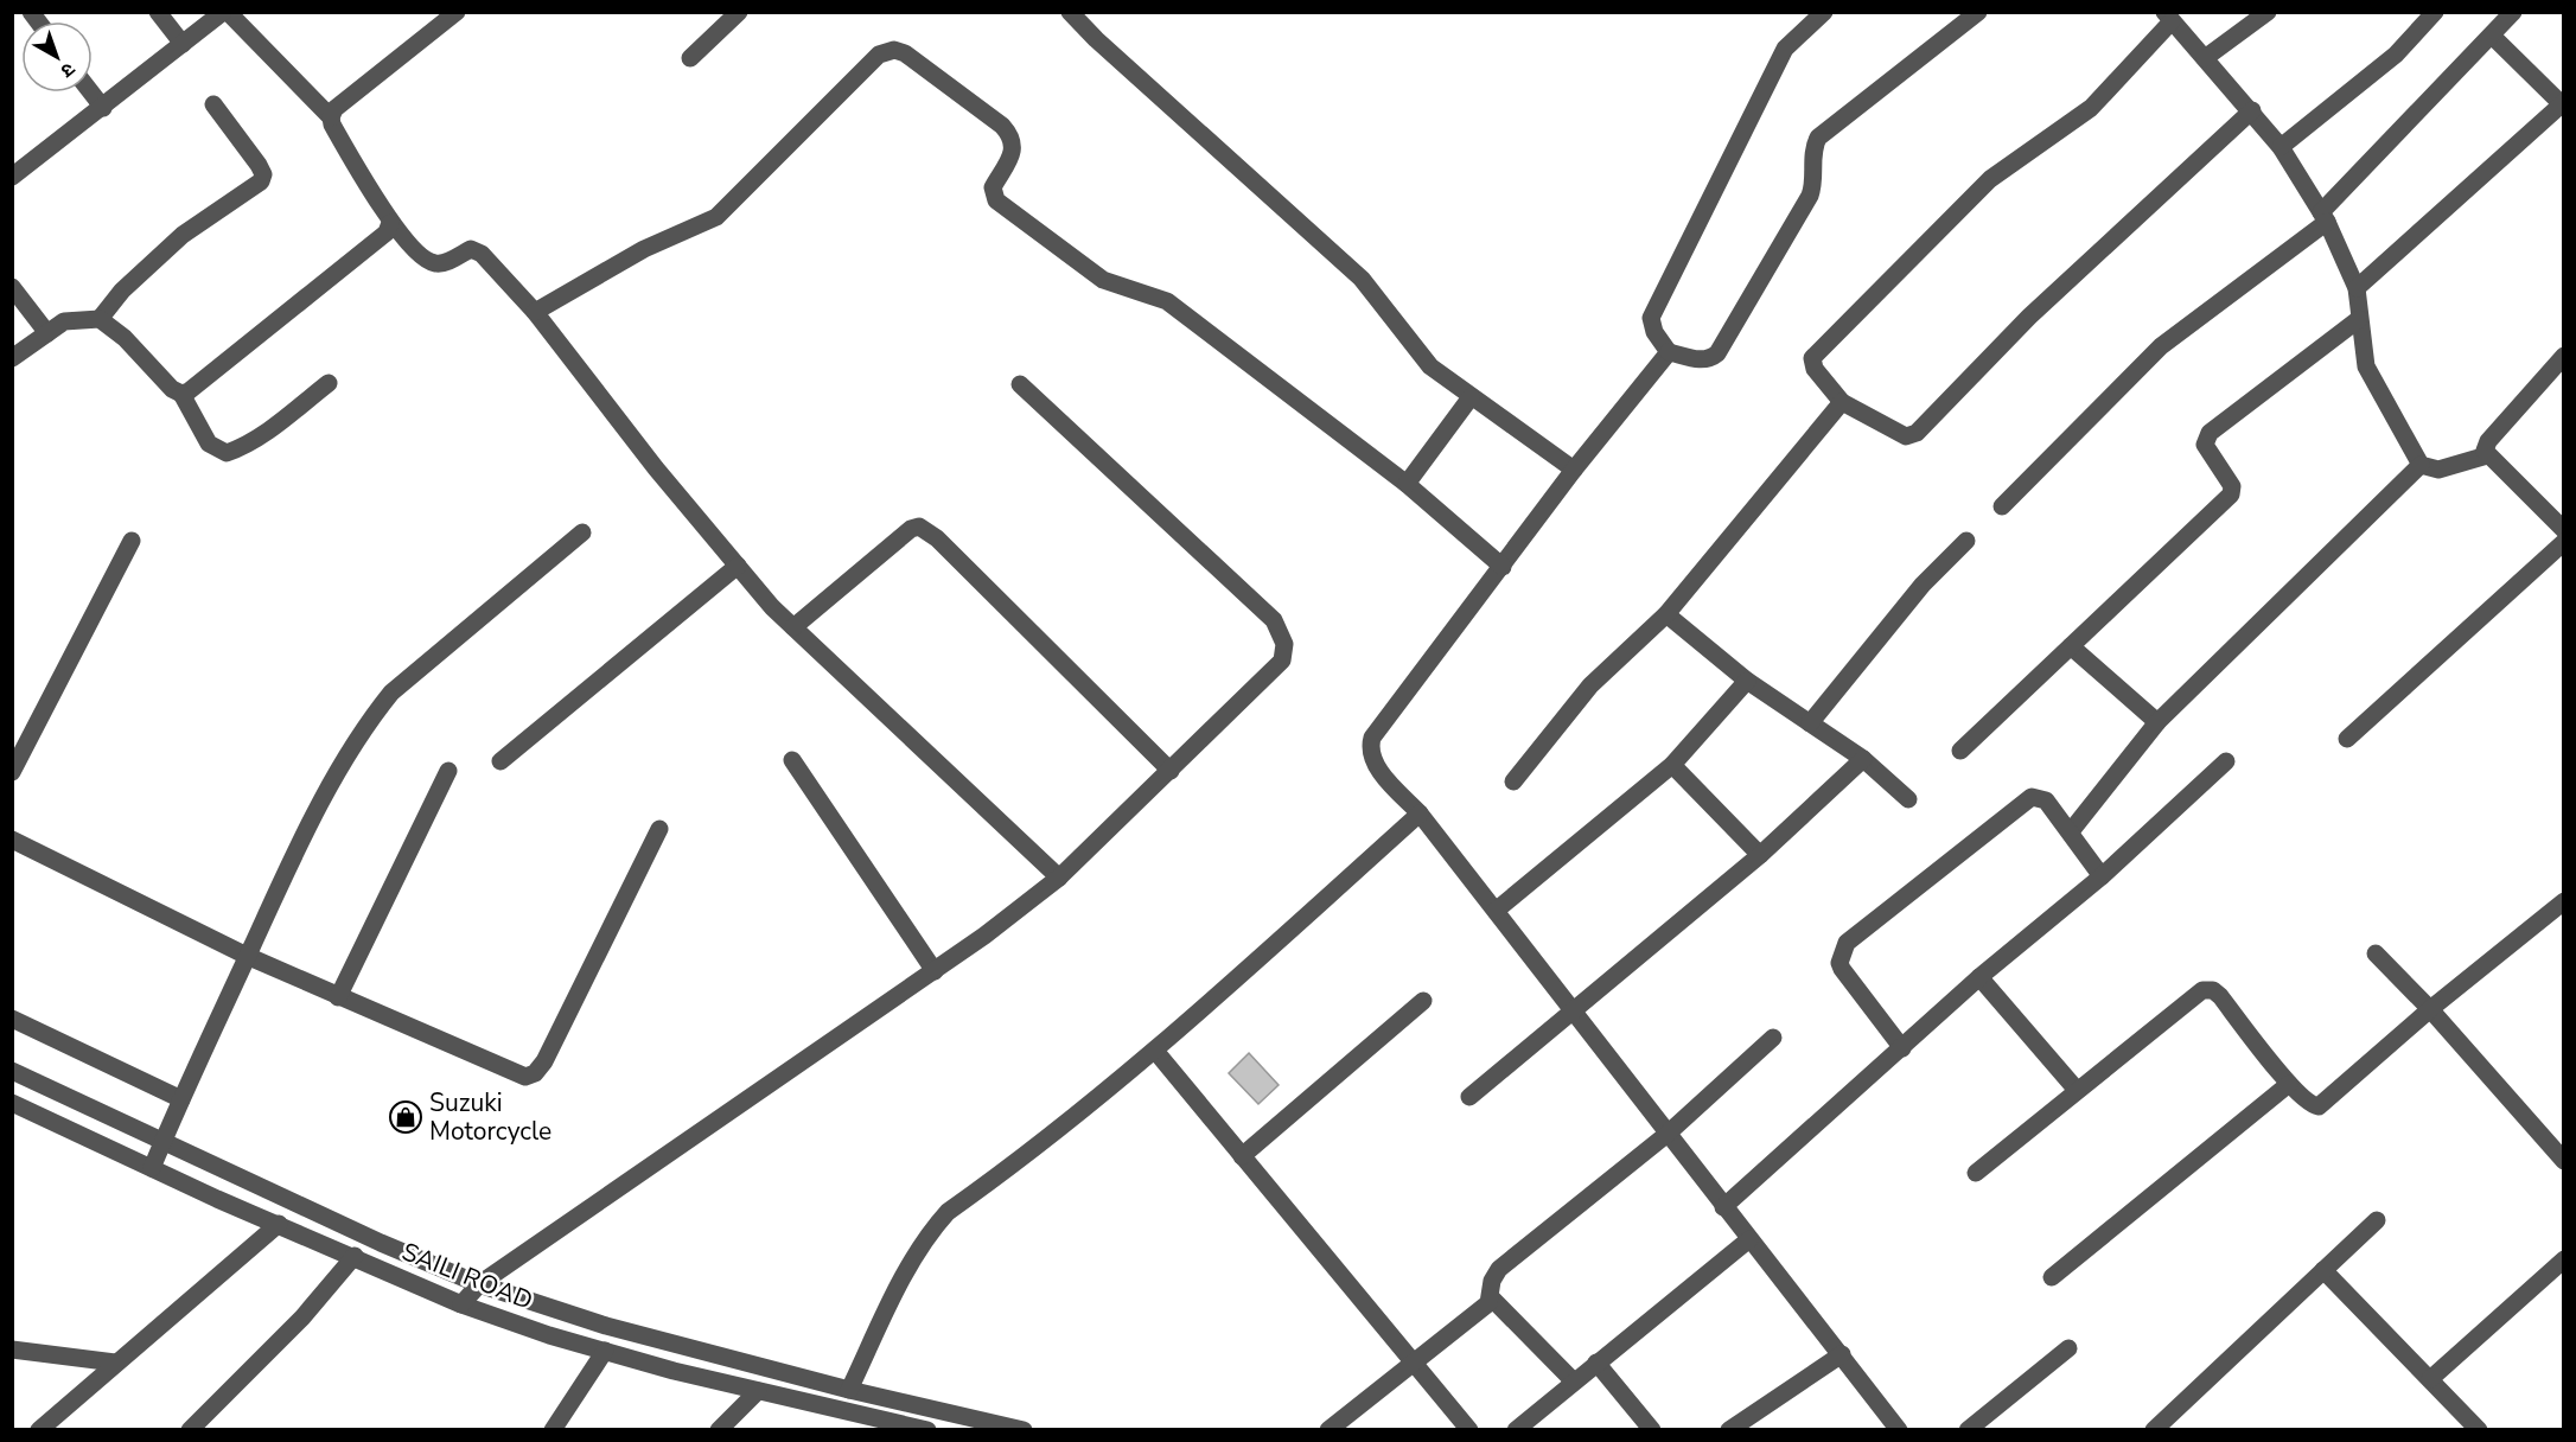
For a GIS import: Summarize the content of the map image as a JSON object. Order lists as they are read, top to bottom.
{
  "streets": {
    "street": ["SAILI ROAD"]
  },
  "places": {
    "shop": ["Suzuki Motorcycle"]
  },
  "north": "bottom right"
}
